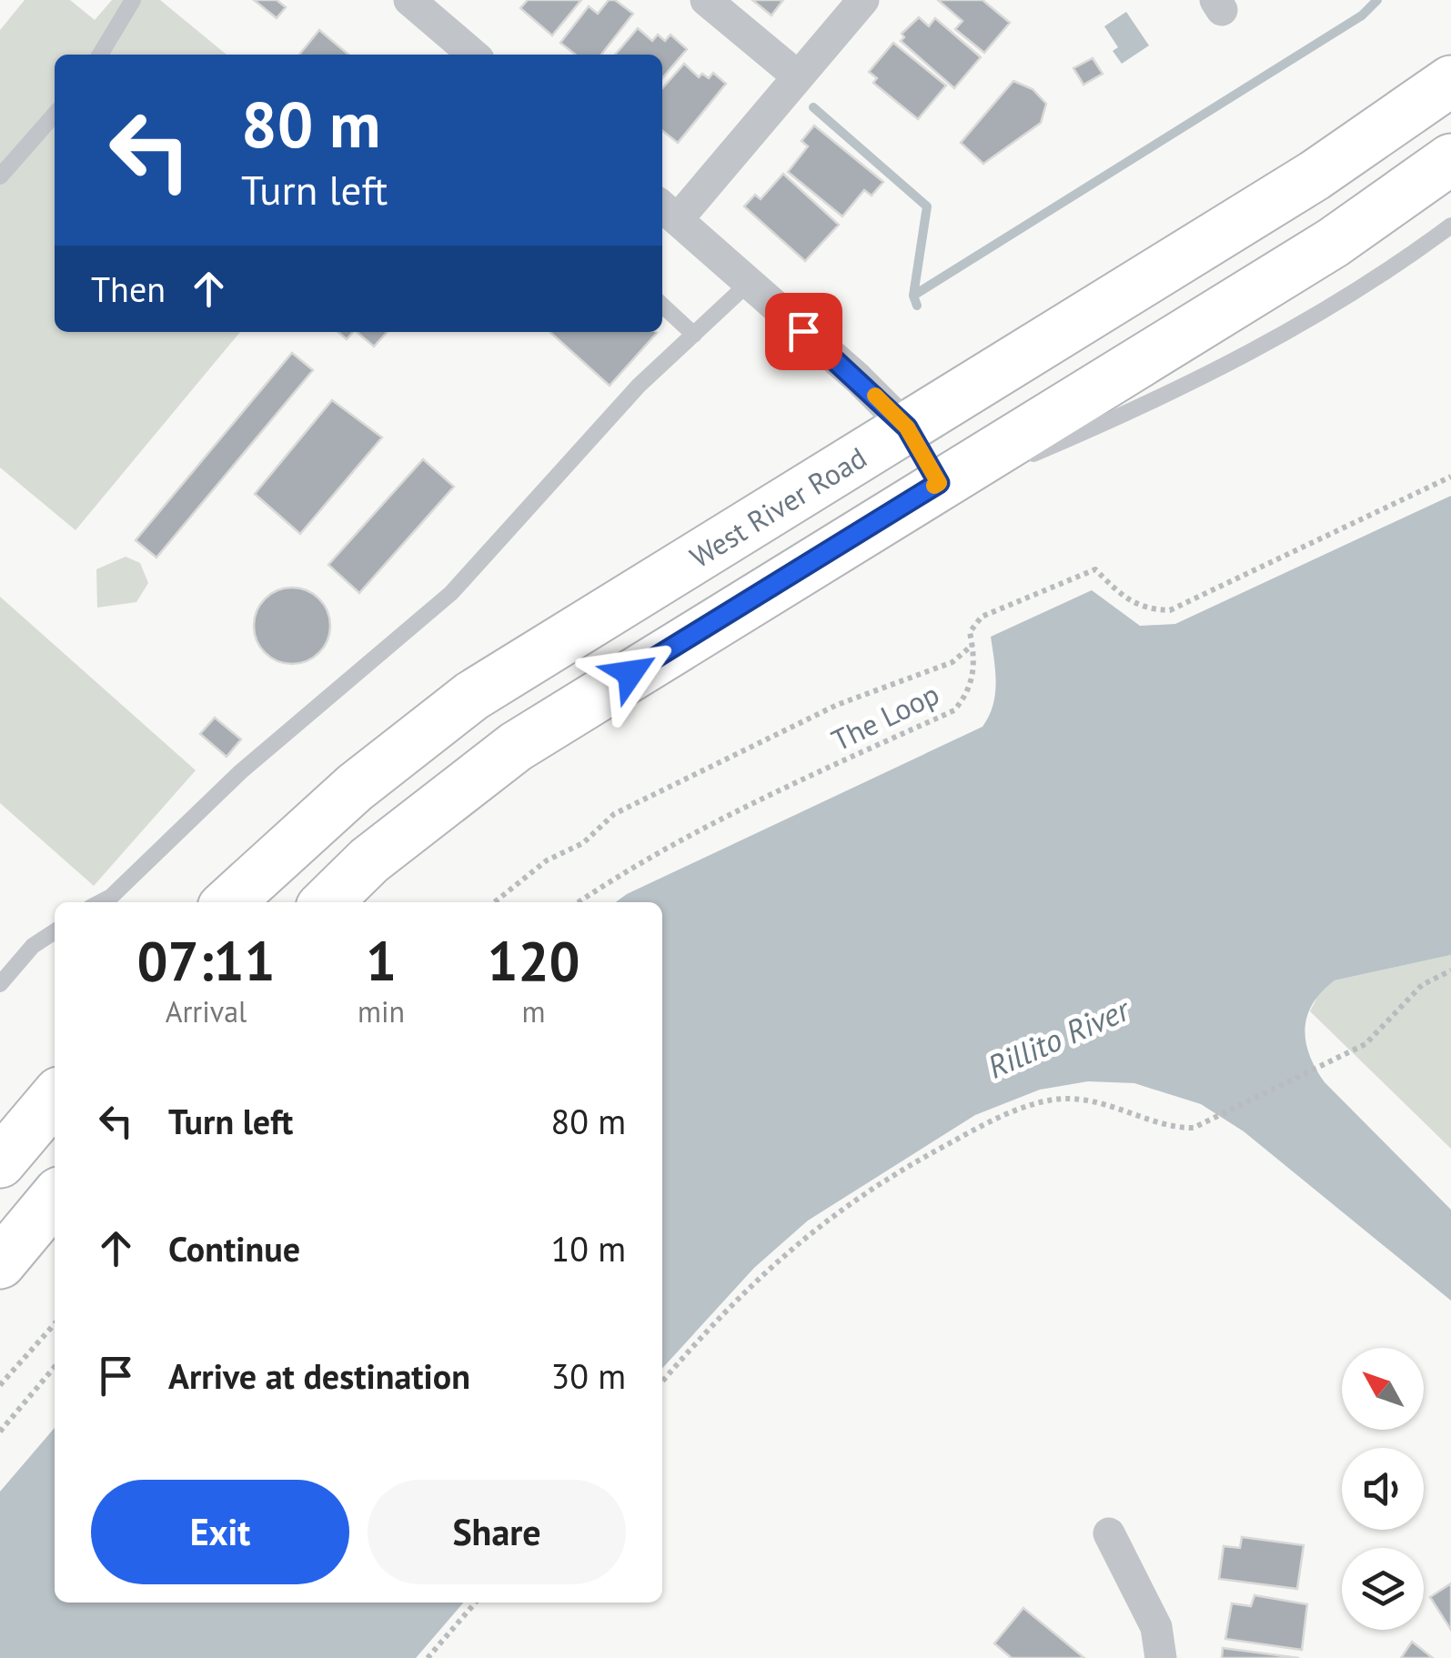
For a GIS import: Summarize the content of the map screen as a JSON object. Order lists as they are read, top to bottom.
{
  "streets": {
    "main road": ["West River Road"],
    "path": ["The Loop"]
  },
  "water": ["Rillito River"],
  "north": "top left",
  "page": {
    "turn": ["80 m", "Turn left"],
    "then": "Then",
    "eta": [
      "07:11",
      "Arrival",
      "1",
      "min",
      "120",
      "m"
    ],
    "list": [
      {
        "name": "Turn left",
        "value": "80 m"
      },
      {
        "name": "Continue",
        "value": "10 m"
      },
      {
        "name": "Arrive at destination",
        "value": "30 m"
      }
    ],
    "buttons": ["Exit", "Share"]
  }
}
